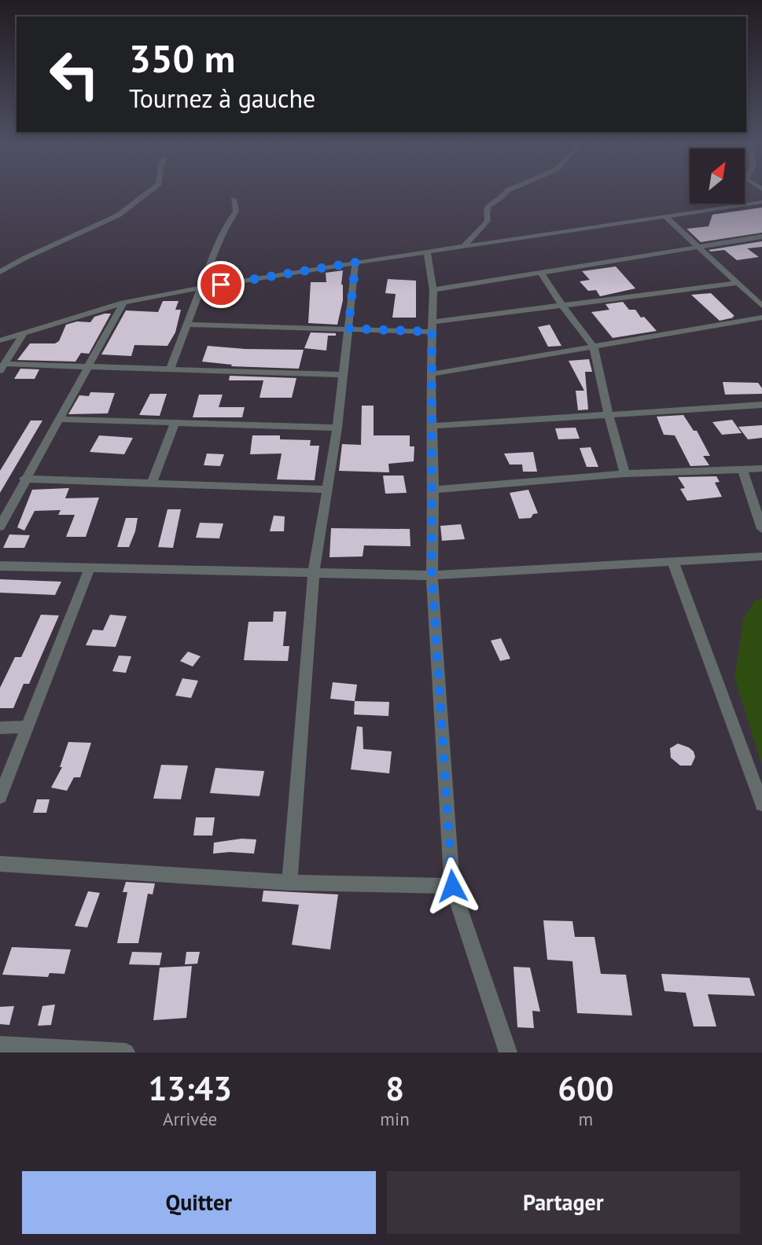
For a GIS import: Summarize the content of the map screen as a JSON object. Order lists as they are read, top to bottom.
{
  "north": "top right",
  "page": {
    "turn": ["350 m", "Tournez à gauche"],
    "eta": [
      "13:43",
      "Arrivée",
      "8",
      "min",
      "600",
      "m"
    ],
    "buttons": ["Quitter", "Partager"]
  }
}
